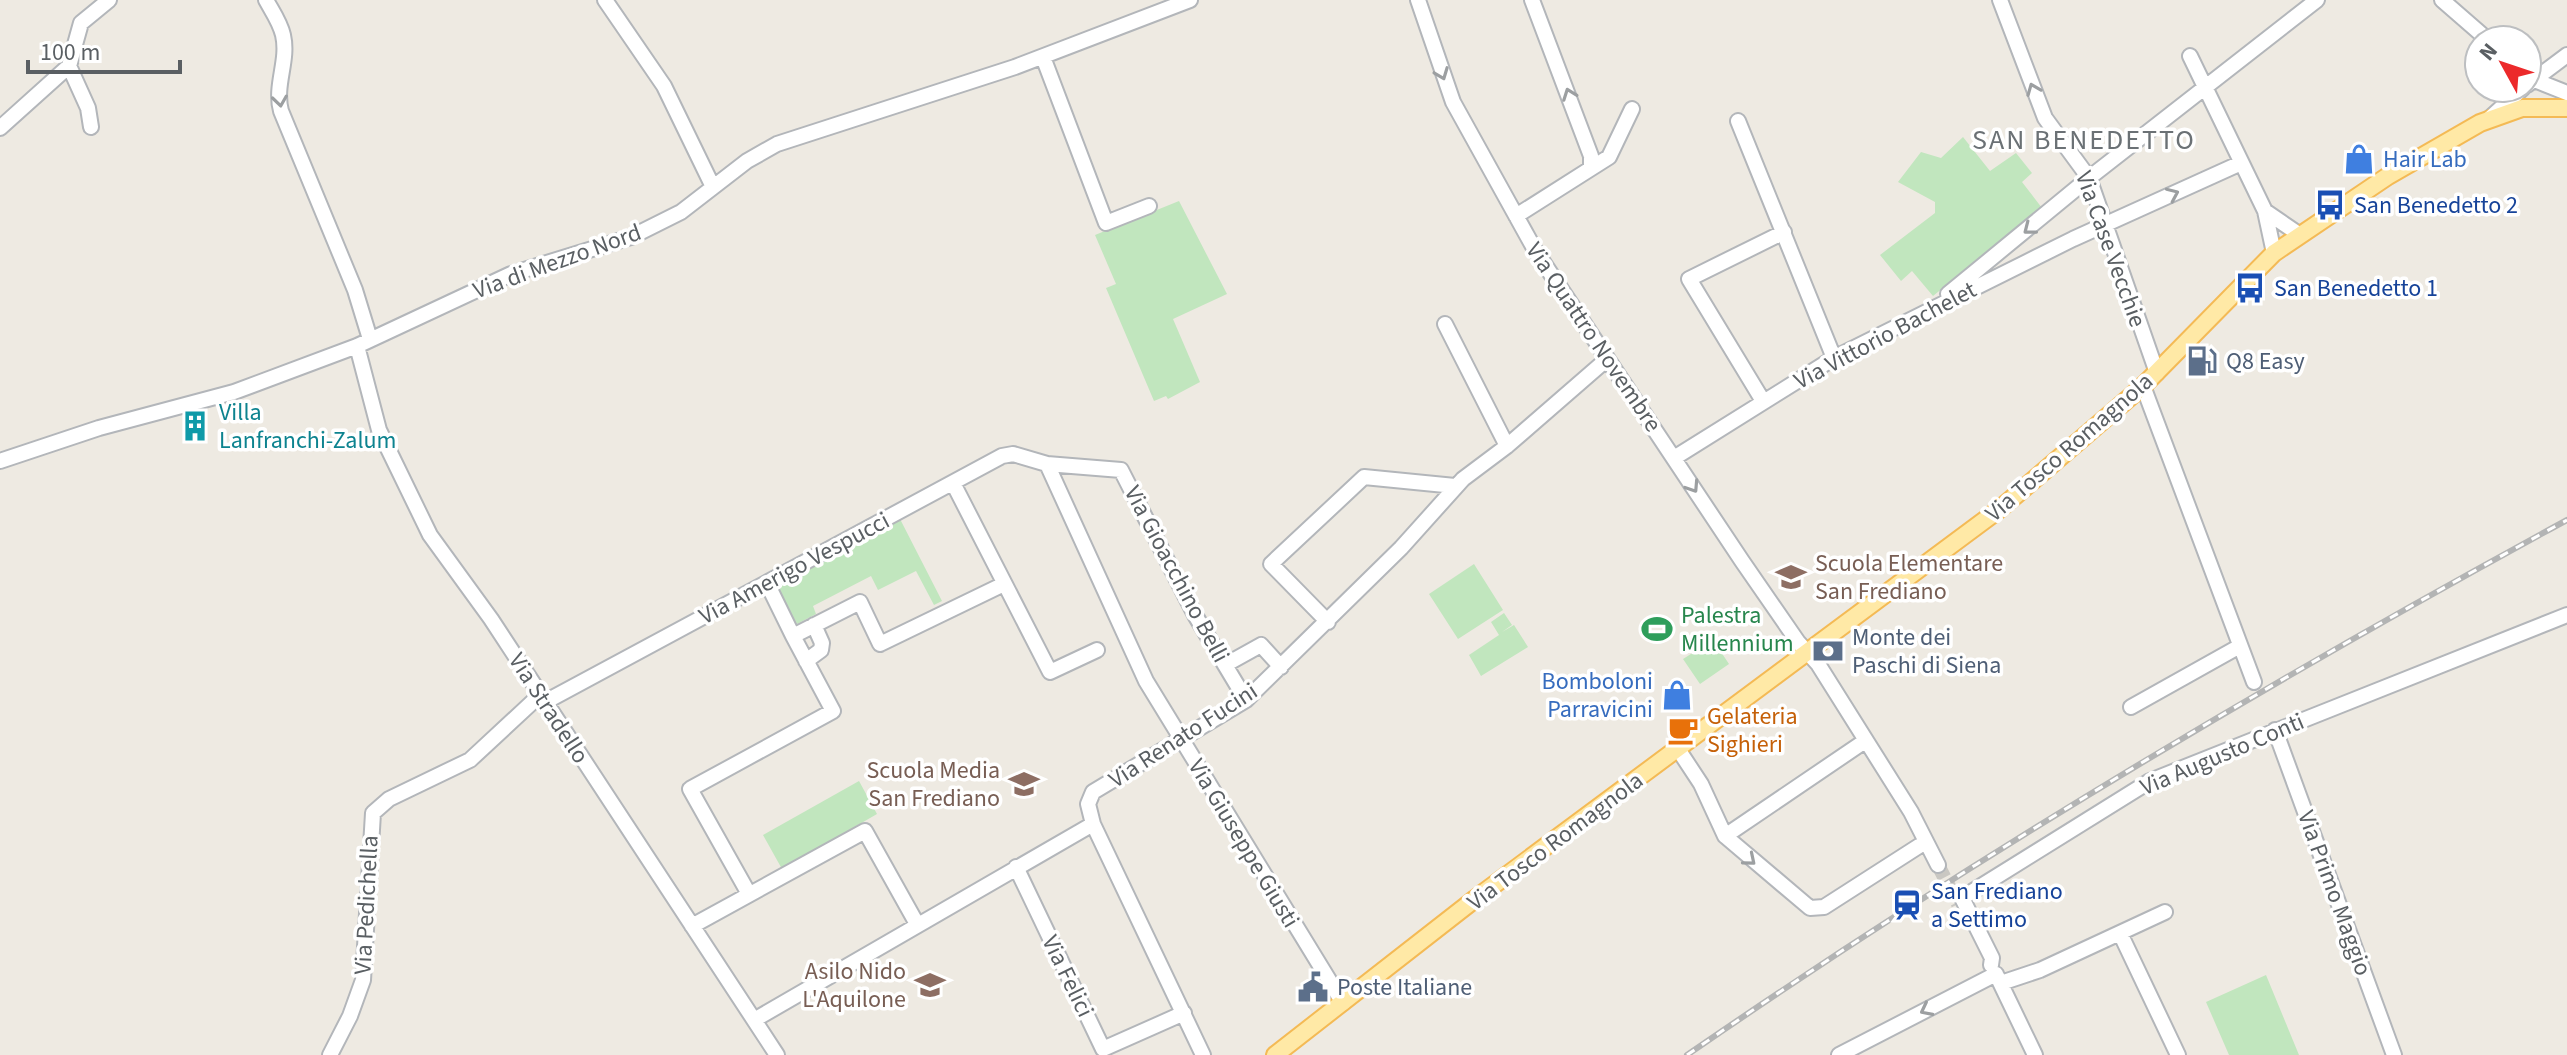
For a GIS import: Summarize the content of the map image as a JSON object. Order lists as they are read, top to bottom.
{
  "streets": {
    "main road": ["Via Tosco Romagnola"],
    "street": [
      "Via Case Vecchie",
      "Via di Mezzo Nord",
      "Via Vittorio Bachelet",
      "Via Quattro Novembre",
      "Via Amerigo Vespucci",
      "Via Gioacchino Belli",
      "Via Stradello",
      "Via Renato Fucini",
      "Via Augusto Conti",
      "Via Giuseppe Giusti",
      "Via Primo Maggio",
      "Via Pedichella",
      "Via Felici"
    ]
  },
  "crossings": [
    ["Via Case Vecchie", "Via Vittorio Bachelet"],
    ["Via Case Vecchie", "Via Tosco Romagnola"],
    ["Via di Mezzo Nord", "Via Stradello"],
    ["Via Vittorio Bachelet", "Via Quattro Novembre"],
    ["Via Quattro Novembre", "Via Tosco Romagnola"],
    ["Via Quattro Novembre", "Via Renato Fucini"],
    ["Via Tosco Romagnola", "Via Giuseppe Giusti"],
    ["Via Amerigo Vespucci", "Via Gioacchino Belli"],
    ["Via Amerigo Vespucci", "Via Stradello"],
    ["Via Amerigo Vespucci", "Via Giuseppe Giusti"],
    ["Via Amerigo Vespucci", "Via Pedichella"],
    ["Via Gioacchino Belli", "Via Renato Fucini"],
    ["Via Gioacchino Belli", "Via Giuseppe Giusti"],
    ["Via Stradello", "Via Pedichella"],
    ["Via Renato Fucini", "Via Giuseppe Giusti"],
    ["Via Augusto Conti", "Via Primo Maggio"]
  ],
  "one_way": ["Via Case Vecchie"],
  "districts": ["SAN BENEDETTO"],
  "places": {
    "shop": ["Hair Lab", "Bomboloni Parravicini"],
    "bus stop": ["San Benedetto 2", "San Benedetto 1"],
    "fuel station": ["Q8 Easy"],
    "building": ["Villa Lanfranchi-Zalum"],
    "school or university": ["Scuola Elementare San Frediano", "Scuola Media San Frediano", "Asilo Nido L'Aquilone"],
    "sports": ["Palestra Millennium"],
    "bank": ["Monte dei Paschi di Siena"],
    "cafe": ["Gelateria Sighieri"],
    "station": ["San Frediano a Settimo"],
    "public building": ["Poste Italiane"]
  },
  "scale_bar": "100 m",
  "north": "top left"
}
